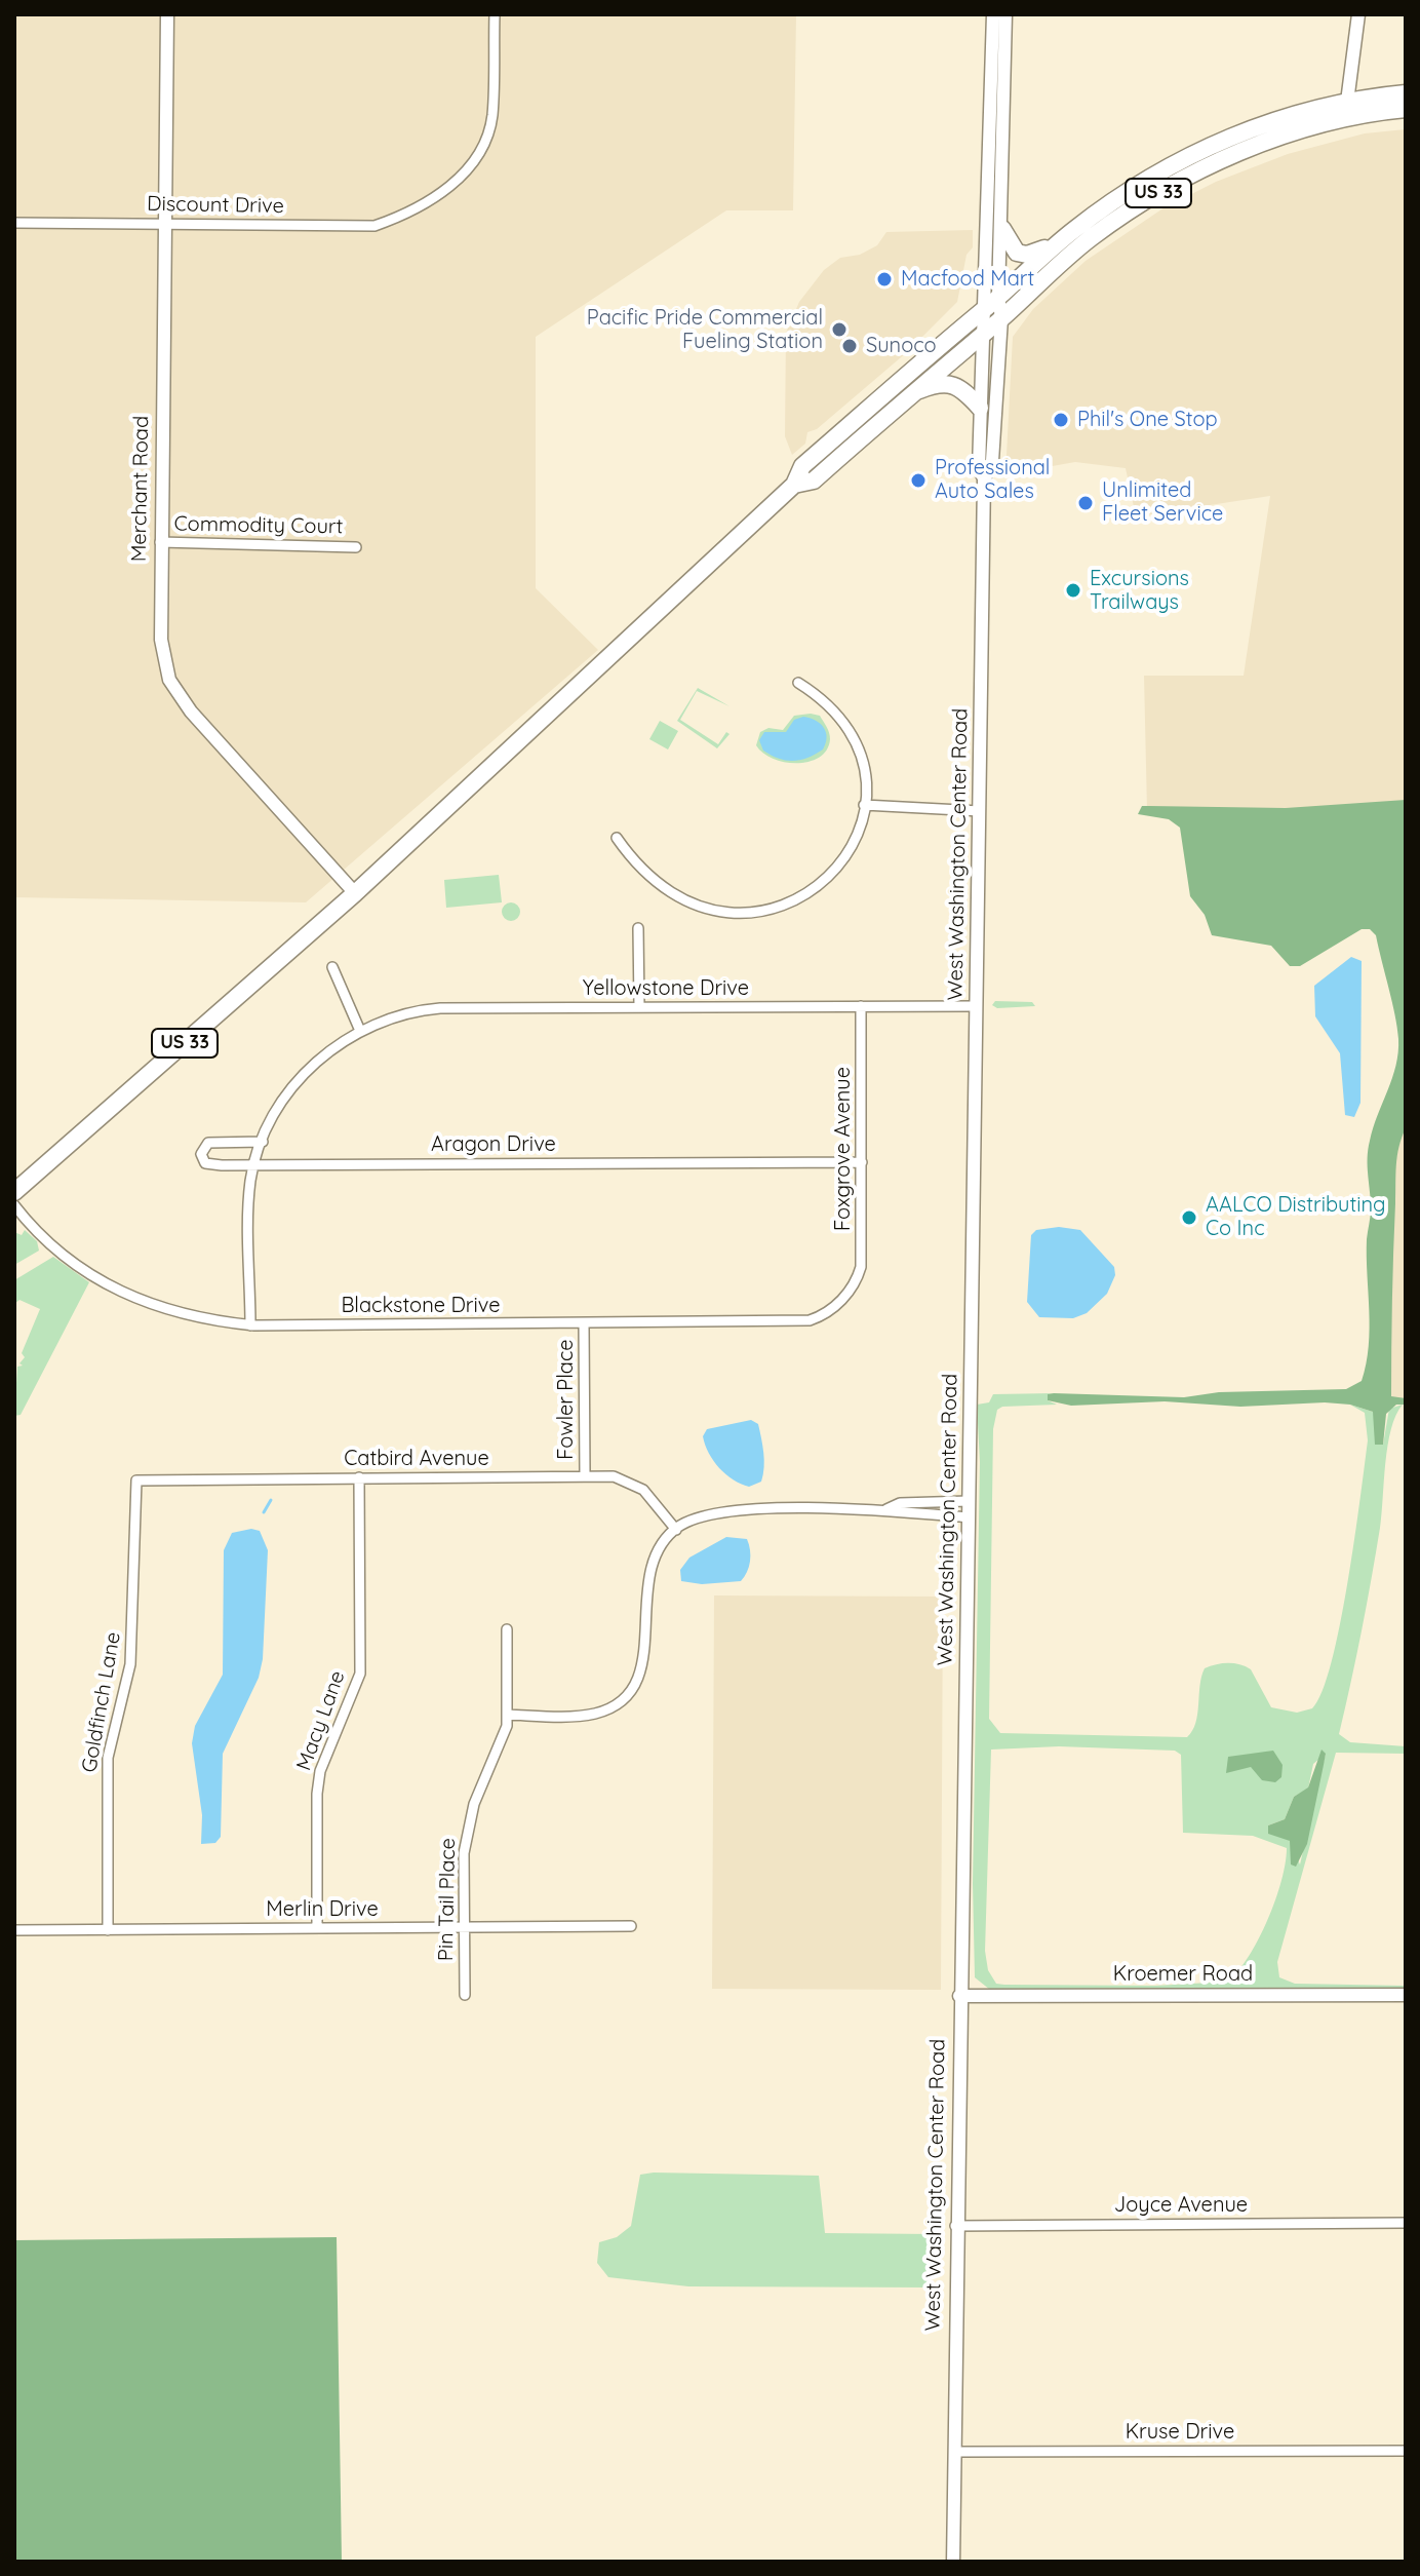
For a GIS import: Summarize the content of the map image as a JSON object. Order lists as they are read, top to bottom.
{
  "streets": {
    "highway": ["US 33"],
    "main road": ["Merchant Road", "West Washington Center Road", "Kroemer Road"],
    "street": [
      "Discount Drive",
      "Commodity Court",
      "Yellowstone Drive",
      "Aragon Drive",
      "Foxgrove Avenue",
      "Blackstone Drive",
      "Fowler Place",
      "Catbird Avenue",
      "Goldfinch Lane",
      "Macy Lane",
      "Pin Tail Place",
      "Merlin Drive",
      "Joyce Avenue",
      "Kruse Drive"
    ]
  },
  "crossings": [
    ["US 33", "Merchant Road"],
    ["US 33", "West Washington Center Road"],
    ["Discount Drive", "Merchant Road"],
    ["Merchant Road", "Commodity Court"],
    ["West Washington Center Road", "Yellowstone Drive"],
    ["West Washington Center Road", "Kroemer Road"],
    ["West Washington Center Road", "Joyce Avenue"],
    ["West Washington Center Road", "Kruse Drive"],
    ["Yellowstone Drive", "Aragon Drive"],
    ["Yellowstone Drive", "Foxgrove Avenue"],
    ["Yellowstone Drive", "Blackstone Drive"],
    ["Aragon Drive", "Foxgrove Avenue"],
    ["Foxgrove Avenue", "Blackstone Drive"],
    ["Blackstone Drive", "Fowler Place"],
    ["Fowler Place", "Catbird Avenue"],
    ["Catbird Avenue", "Goldfinch Lane"],
    ["Catbird Avenue", "Macy Lane"],
    ["Goldfinch Lane", "Merlin Drive"],
    ["Macy Lane", "Merlin Drive"],
    ["Pin Tail Place", "Merlin Drive"]
  ],
  "places": [
    "Macfood Mart",
    "Pacific Pride Commercial Fueling Station",
    "Sunoco",
    "Phil's One Stop",
    "Professional Auto Sales",
    "Unlimited Fleet Service",
    "Excursions Trailways",
    "AALCO Distributing Co Inc"
  ]
}
